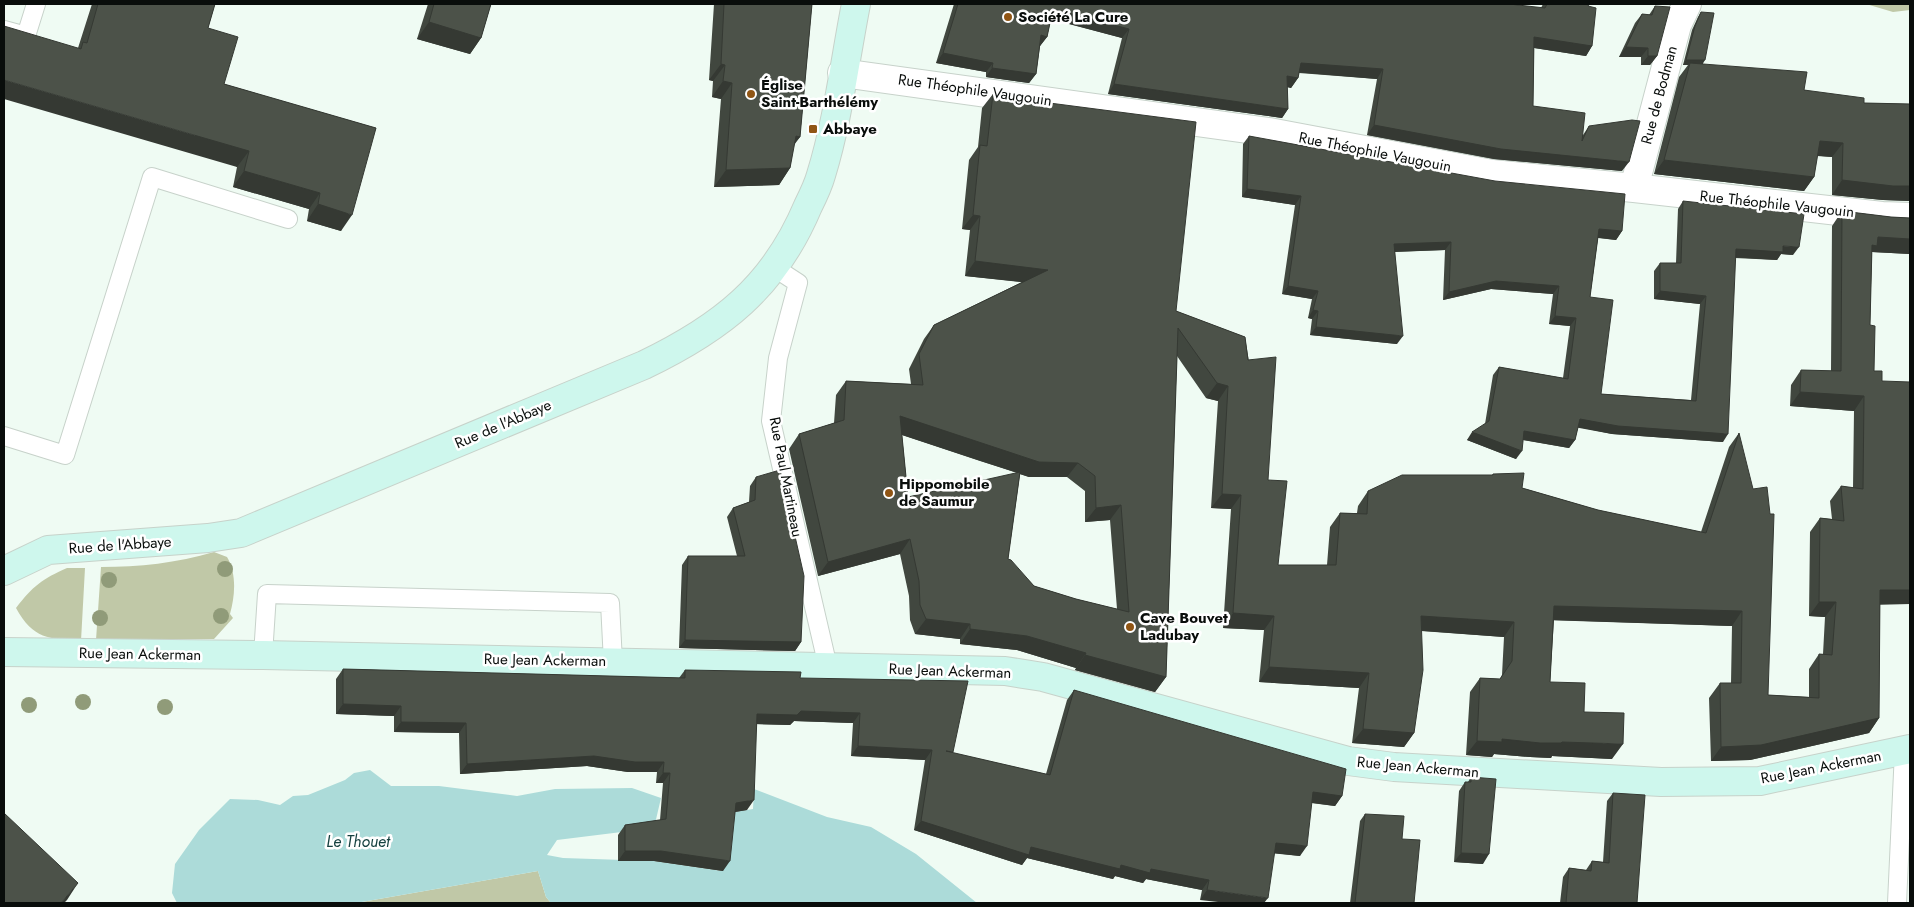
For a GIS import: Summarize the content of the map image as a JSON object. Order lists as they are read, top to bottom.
{
  "streets": {
    "main road": ["Rue de l'Abbaye", "Rue Jean Ackerman"],
    "street": ["Rue Théophile Vaugouin", "Rue de Bodman"],
    "lane": ["Rue Paul Martineau"]
  },
  "crossings": [
    ["Rue Théophile Vaugouin", "Rue de Bodman"],
    ["Rue Théophile Vaugouin", "Rue de l'Abbaye"],
    ["Rue de l'Abbaye", "Rue Paul Martineau"],
    ["Rue Paul Martineau", "Rue Jean Ackerman"]
  ],
  "water": ["Le Thouet"],
  "places": {
    "other": [
      "Société La Cure",
      "Église Saint-Barthélémy",
      "Hippomobile de Saumur",
      "Cave Bouvet Ladubay"
    ],
    "transit": ["Abbaye"]
  }
}
